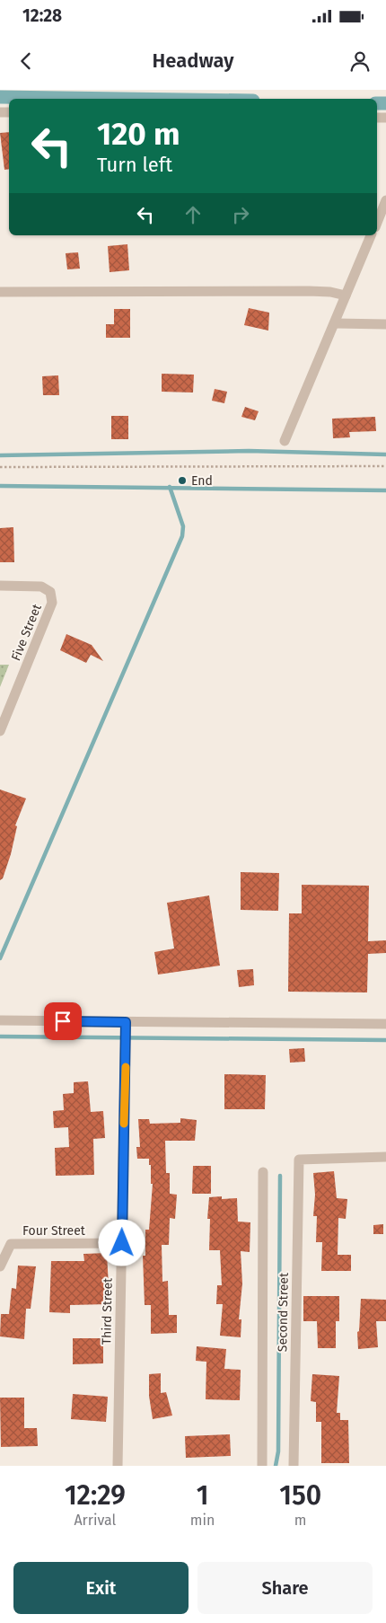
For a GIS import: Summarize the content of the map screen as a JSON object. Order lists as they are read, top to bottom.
{
  "streets": {
    "street": [
      "Five Street",
      "Four Street",
      "Third Street",
      "Second Street"
    ]
  },
  "crossings": [
    ["Four Street", "Third Street"]
  ],
  "places": ["End"],
  "page": {
    "status": "12:28",
    "header": "Headway",
    "turn": ["120 m", "Turn left"],
    "eta": [
      "12:29",
      "Arrival",
      "1",
      "min",
      "150",
      "m"
    ],
    "buttons": ["Exit", "Share"]
  }
}
